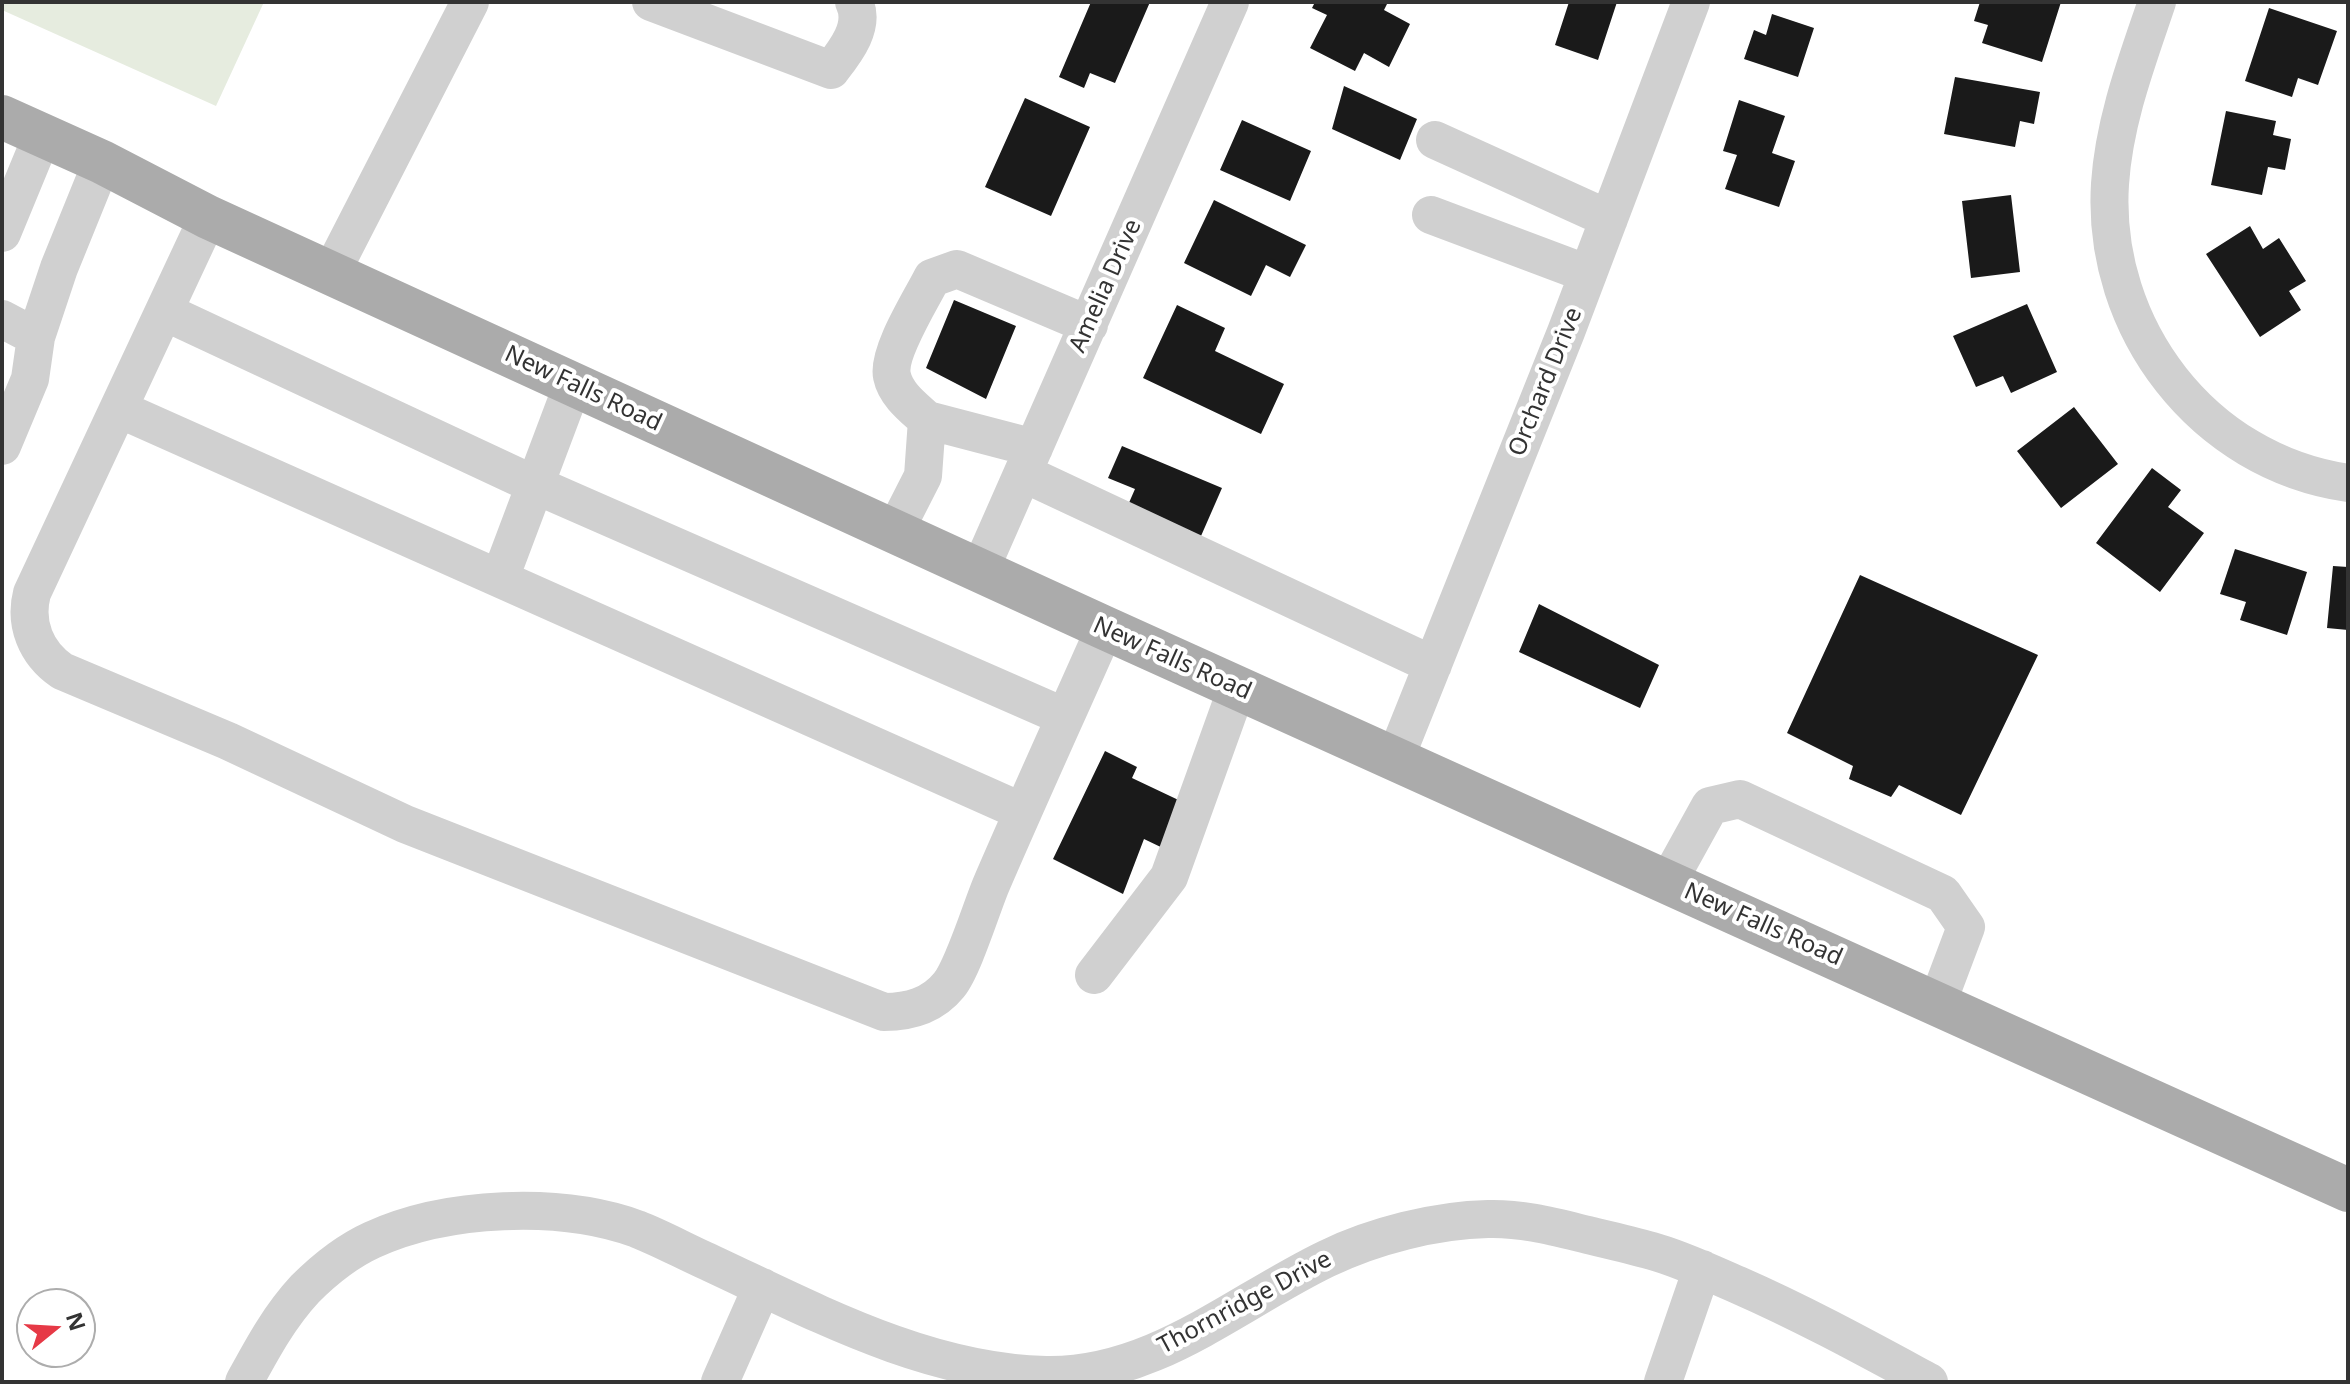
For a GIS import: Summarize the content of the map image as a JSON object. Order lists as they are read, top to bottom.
{
  "streets": {
    "main road": ["New Falls Road"],
    "street": ["Amelia Drive", "Orchard Drive", "Thornridge Drive"]
  },
  "crossings": [
    ["Amelia Drive", "New Falls Road"],
    ["Orchard Drive", "New Falls Road"]
  ],
  "north": "right"
}
